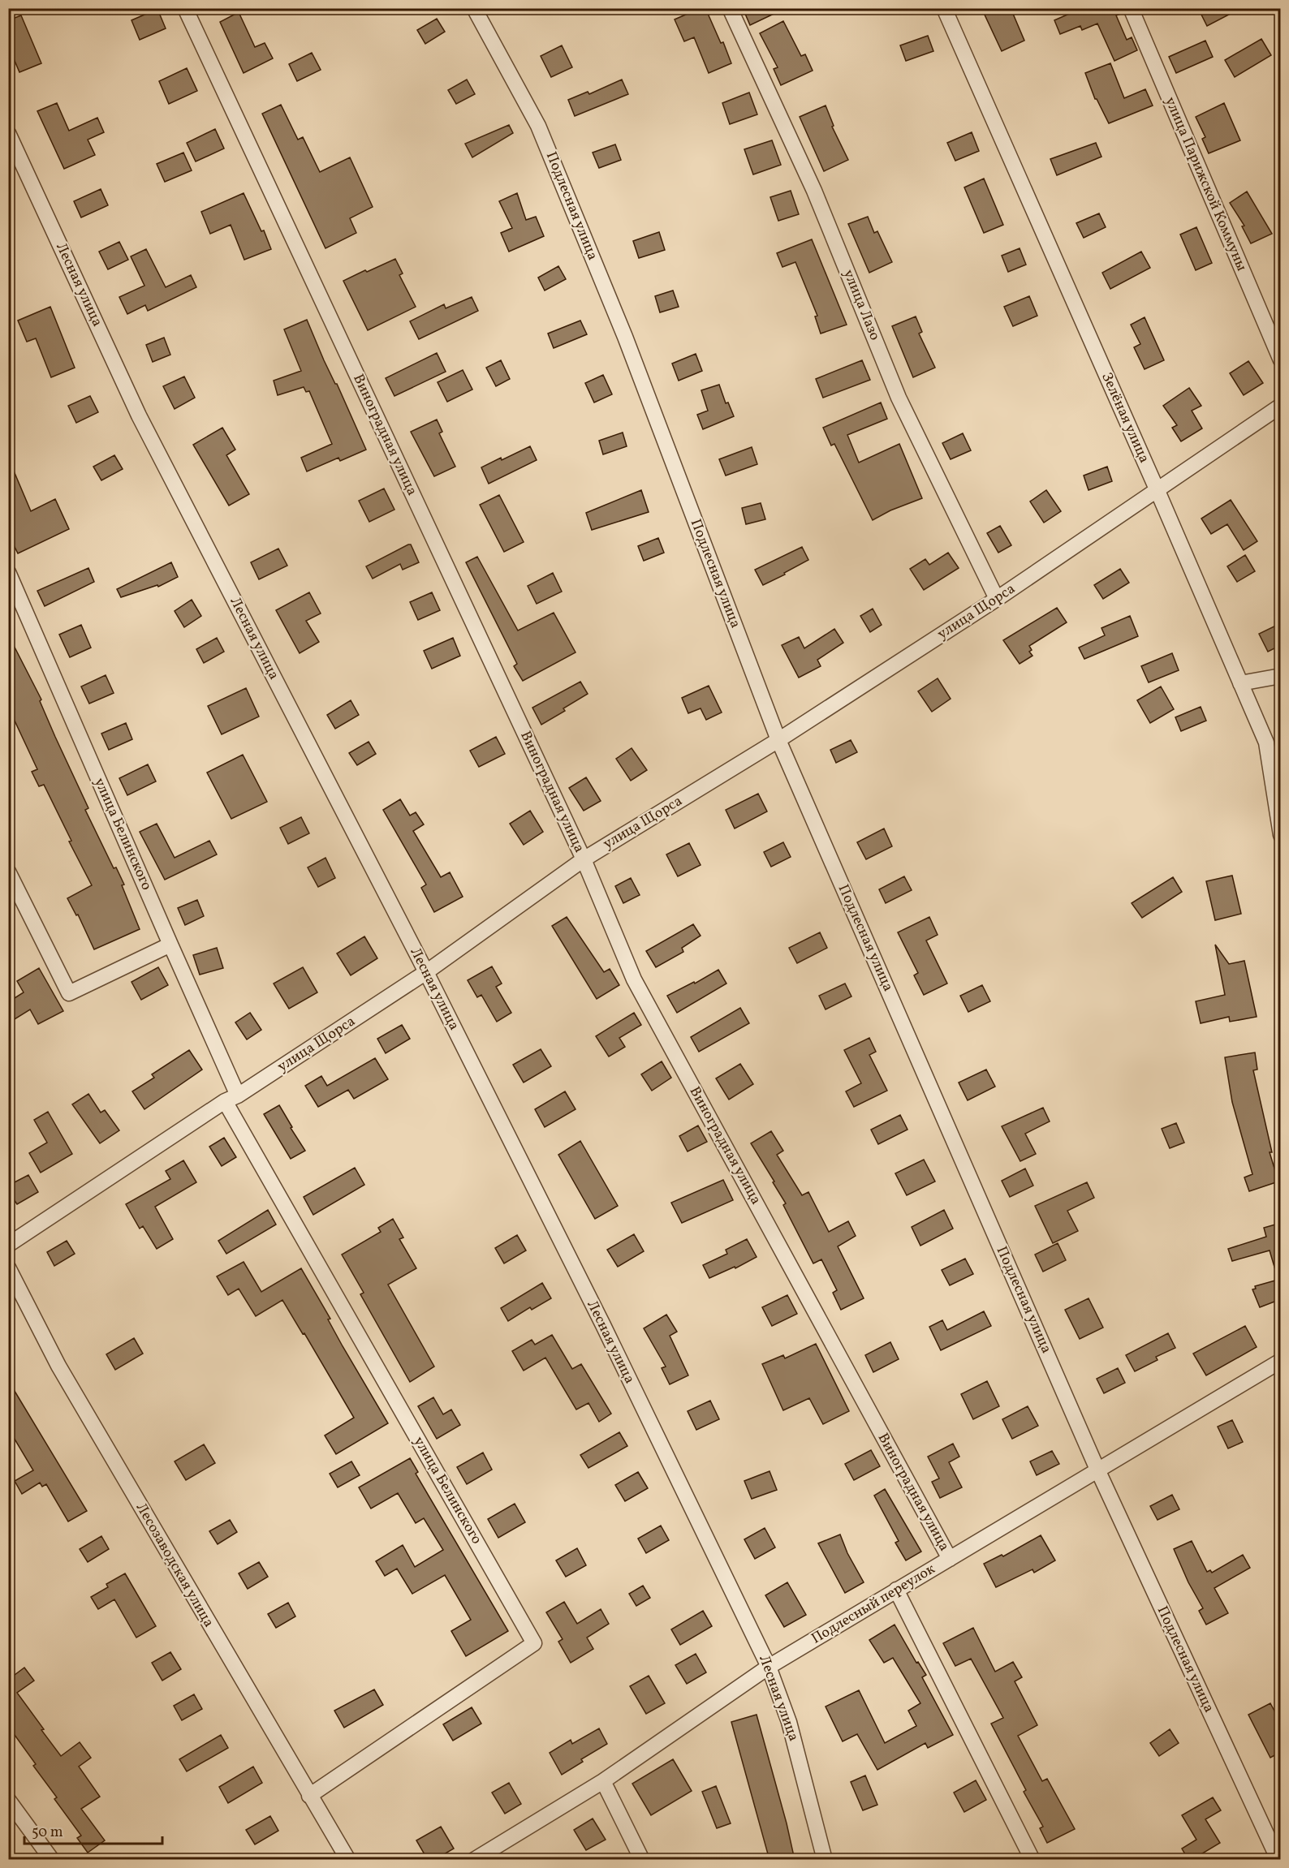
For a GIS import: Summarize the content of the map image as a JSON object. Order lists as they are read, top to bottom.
{
  "streets": {
    "street": [
      "улица Парижской Коммуны",
      "Подлесная улица",
      "Лесная улица",
      "улица Лазо",
      "Зелёная улица",
      "Виноградная улица",
      "улица Щорса",
      "улица Белинского",
      "Лесозаводская улица",
      "Подлесный переулок"
    ]
  },
  "crossings": [
    ["Подлесная улица", "улица Щорса"],
    ["Подлесная улица", "Подлесный переулок"],
    ["Лесная улица", "улица Щорса"],
    ["Лесная улица", "Подлесный переулок"],
    ["улица Лазо", "улица Щорса"],
    ["Зелёная улица", "улица Щорса"],
    ["Виноградная улица", "улица Щорса"],
    ["Виноградная улица", "Подлесный переулок"],
    ["улица Щорса", "улица Белинского"],
    ["улица Белинского", "Лесозаводская улица"]
  ],
  "scale_bar": "50 m"
}
